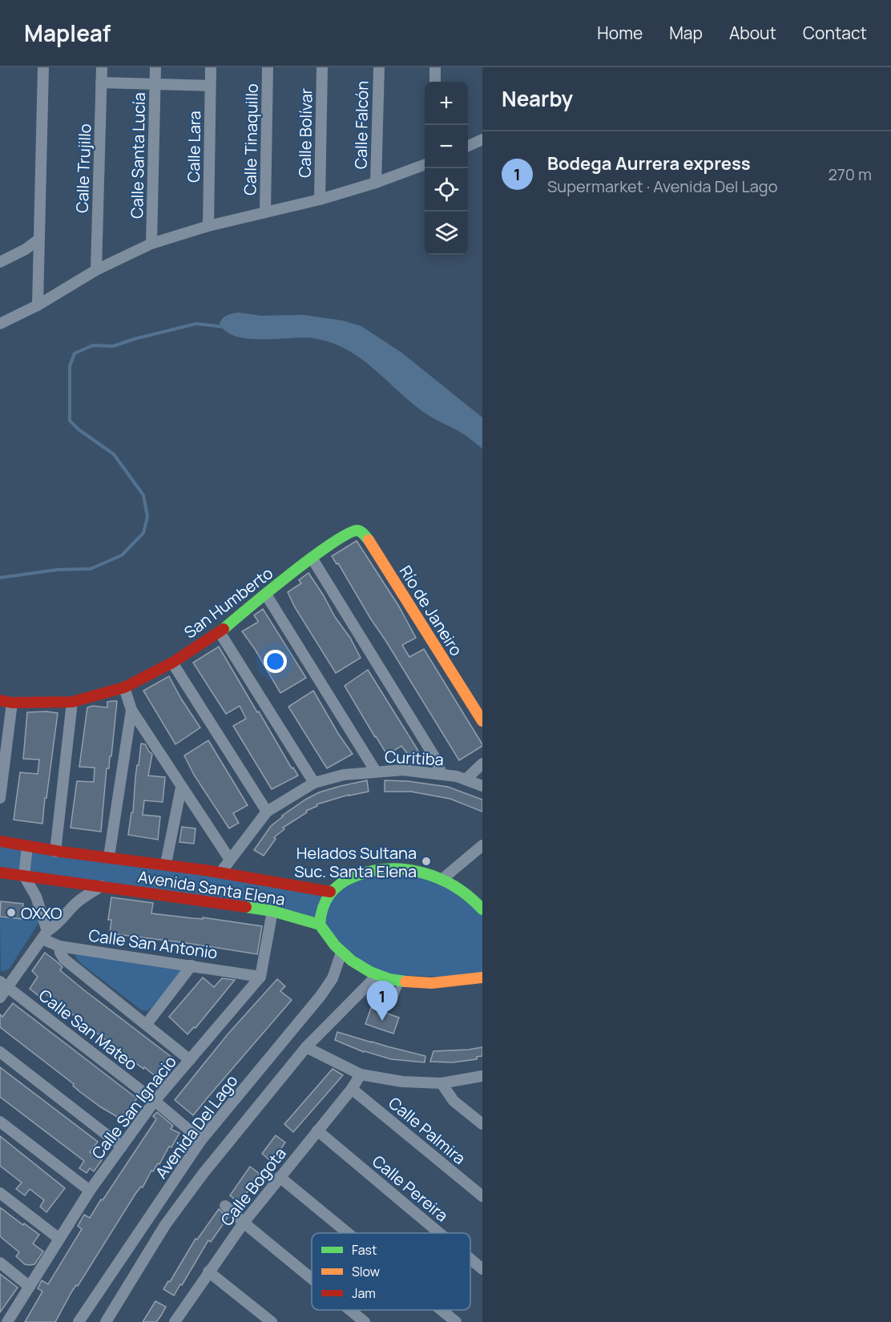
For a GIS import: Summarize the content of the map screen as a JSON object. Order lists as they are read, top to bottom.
{
  "streets": {
    "street": [
      "Calle Falcón",
      "Calle Bolívar",
      "Calle Tinaquillo",
      "Calle Lara",
      "Calle Santa Lucía",
      "Calle Trujillo",
      "San Humberto",
      "Río de Janeiro",
      "Curitiba",
      "Avenida Santa Elena",
      "Calle San Antonio",
      "Calle San Mateo",
      "Calle San Ignacio",
      "Avenida Del Lago",
      "Calle Palmira",
      "Calle Bogota",
      "Calle Pereira"
    ]
  },
  "crossings": [
    ["San Humberto", "Río de Janeiro"],
    ["Avenida Santa Elena", "Calle San Ignacio"],
    ["Calle San Antonio", "Calle San Ignacio"],
    ["Calle San Mateo", "Calle San Ignacio"],
    ["Calle San Mateo", "Avenida Del Lago"],
    ["Calle Palmira", "Calle Bogota"],
    ["Calle Bogota", "Calle Pereira"]
  ],
  "places": ["Helados Sultana Suc. Santa Elena", "OXXO"],
  "legend": ["Fast", "Slow", "Jam"],
  "page": {
    "header": "Mapleaf",
    "nav": [
      "Home",
      "Map",
      "About",
      "Contact"
    ],
    "heading": "Nearby",
    "map_buttons": ["+", "−"],
    "list": [
      {
        "mark": "1",
        "name": "Bodega Aurrera express",
        "note": "Supermarket · Avenida Del Lago",
        "value": "270 m"
      }
    ],
    "pins": "1"
  }
}
